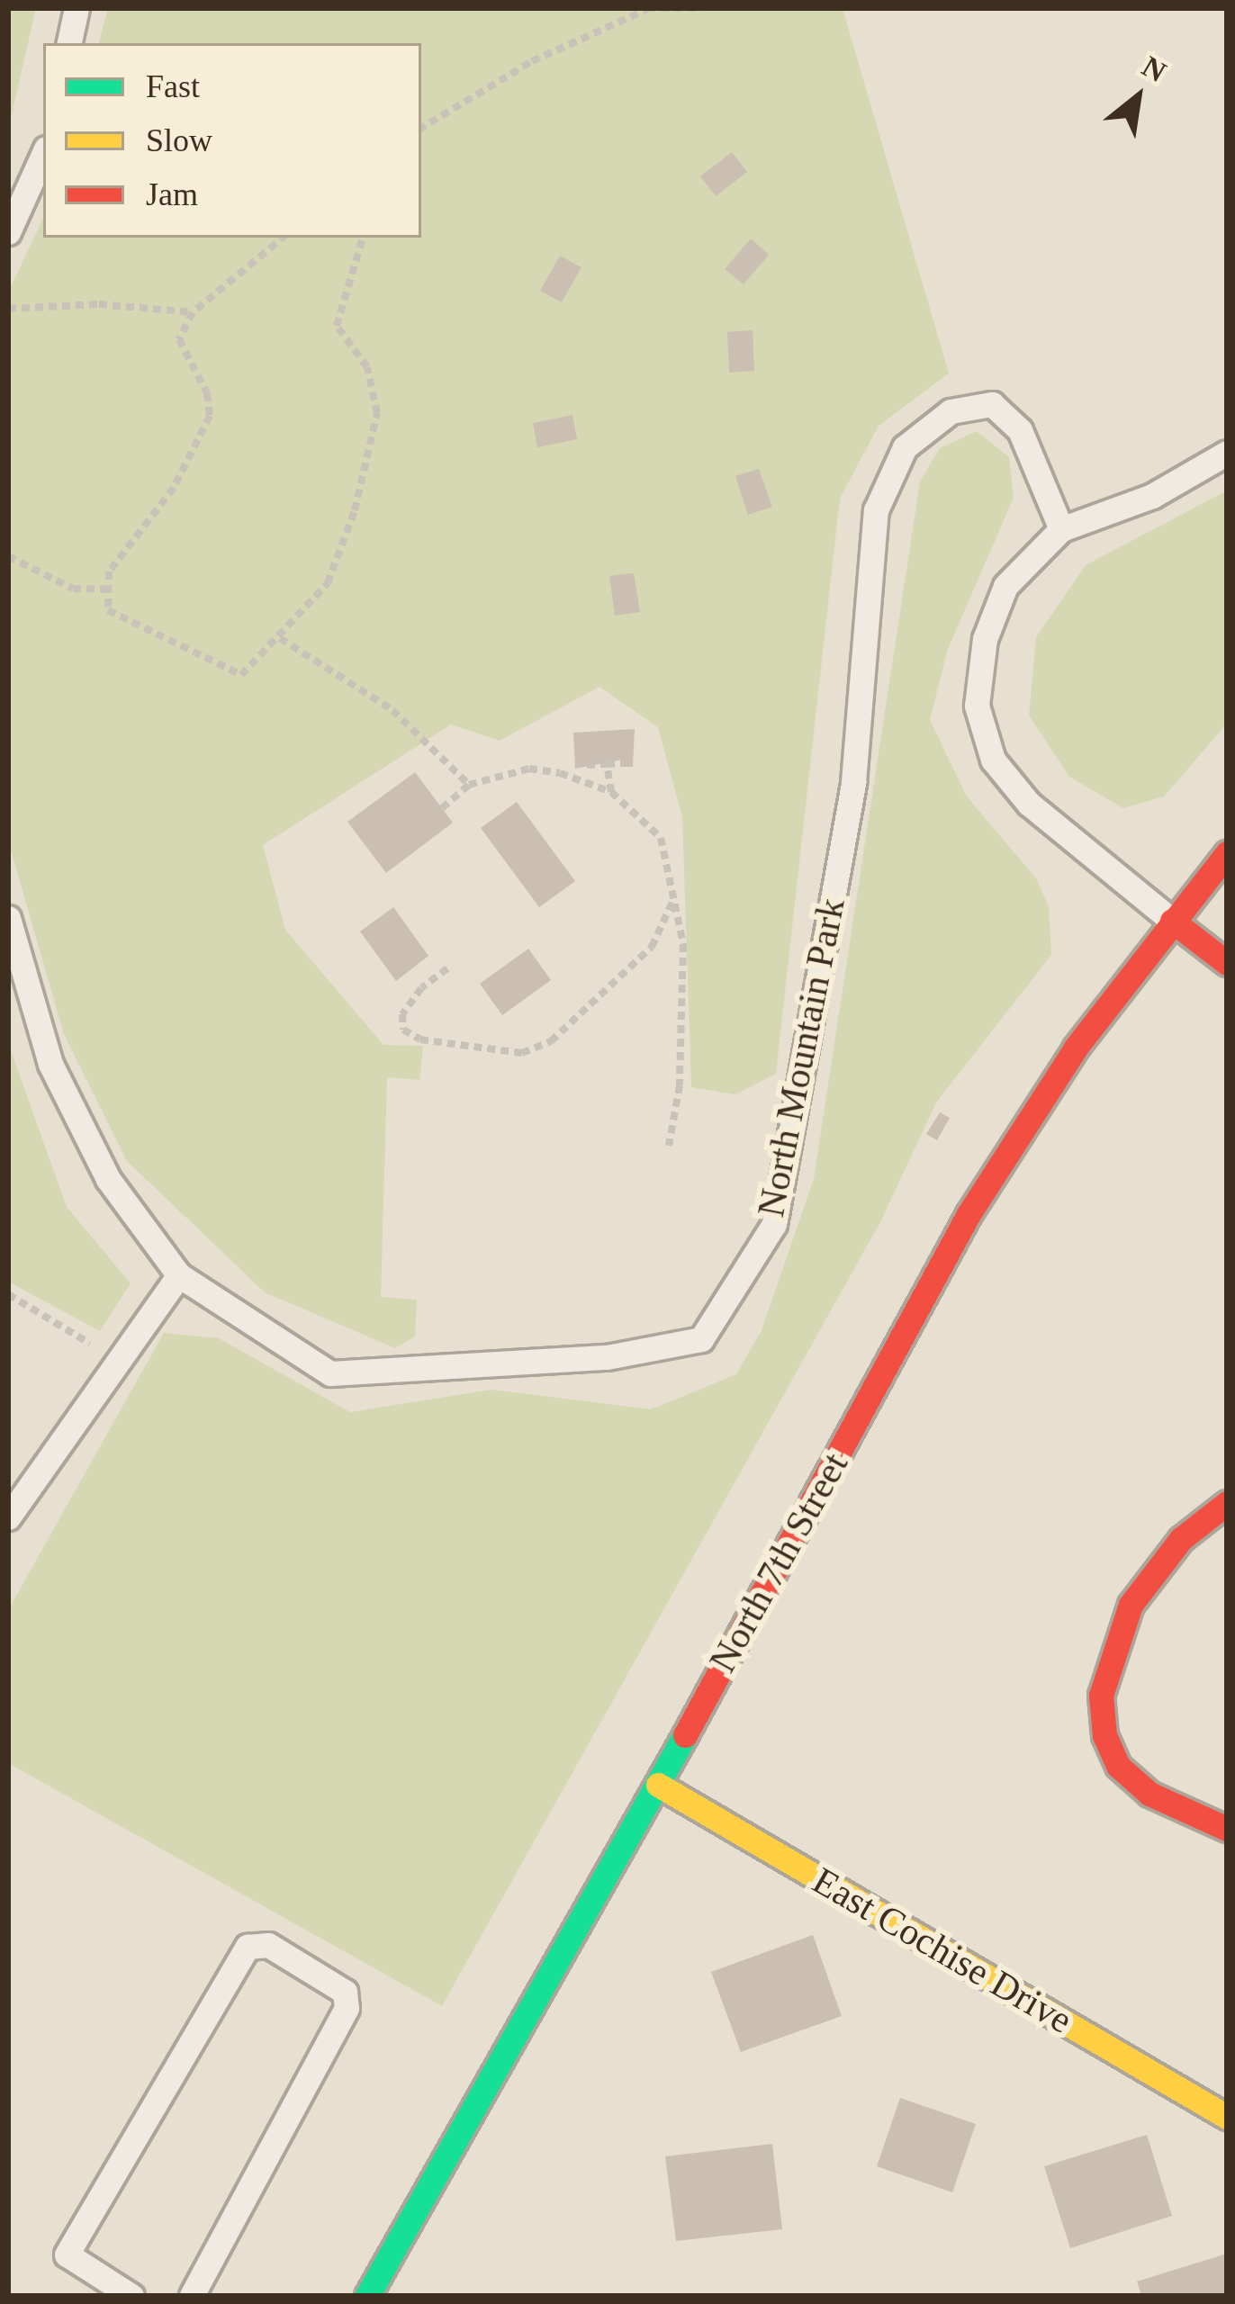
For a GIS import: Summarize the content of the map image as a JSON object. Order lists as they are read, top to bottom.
{
  "streets": {
    "main road": ["North 7th Street", "East Cochise Drive"],
    "lane": ["North Mountain Park"]
  },
  "crossings": [
    ["North 7th Street", "East Cochise Drive"]
  ],
  "legend": ["Fast", "Slow", "Jam"],
  "north": "top right"
}
